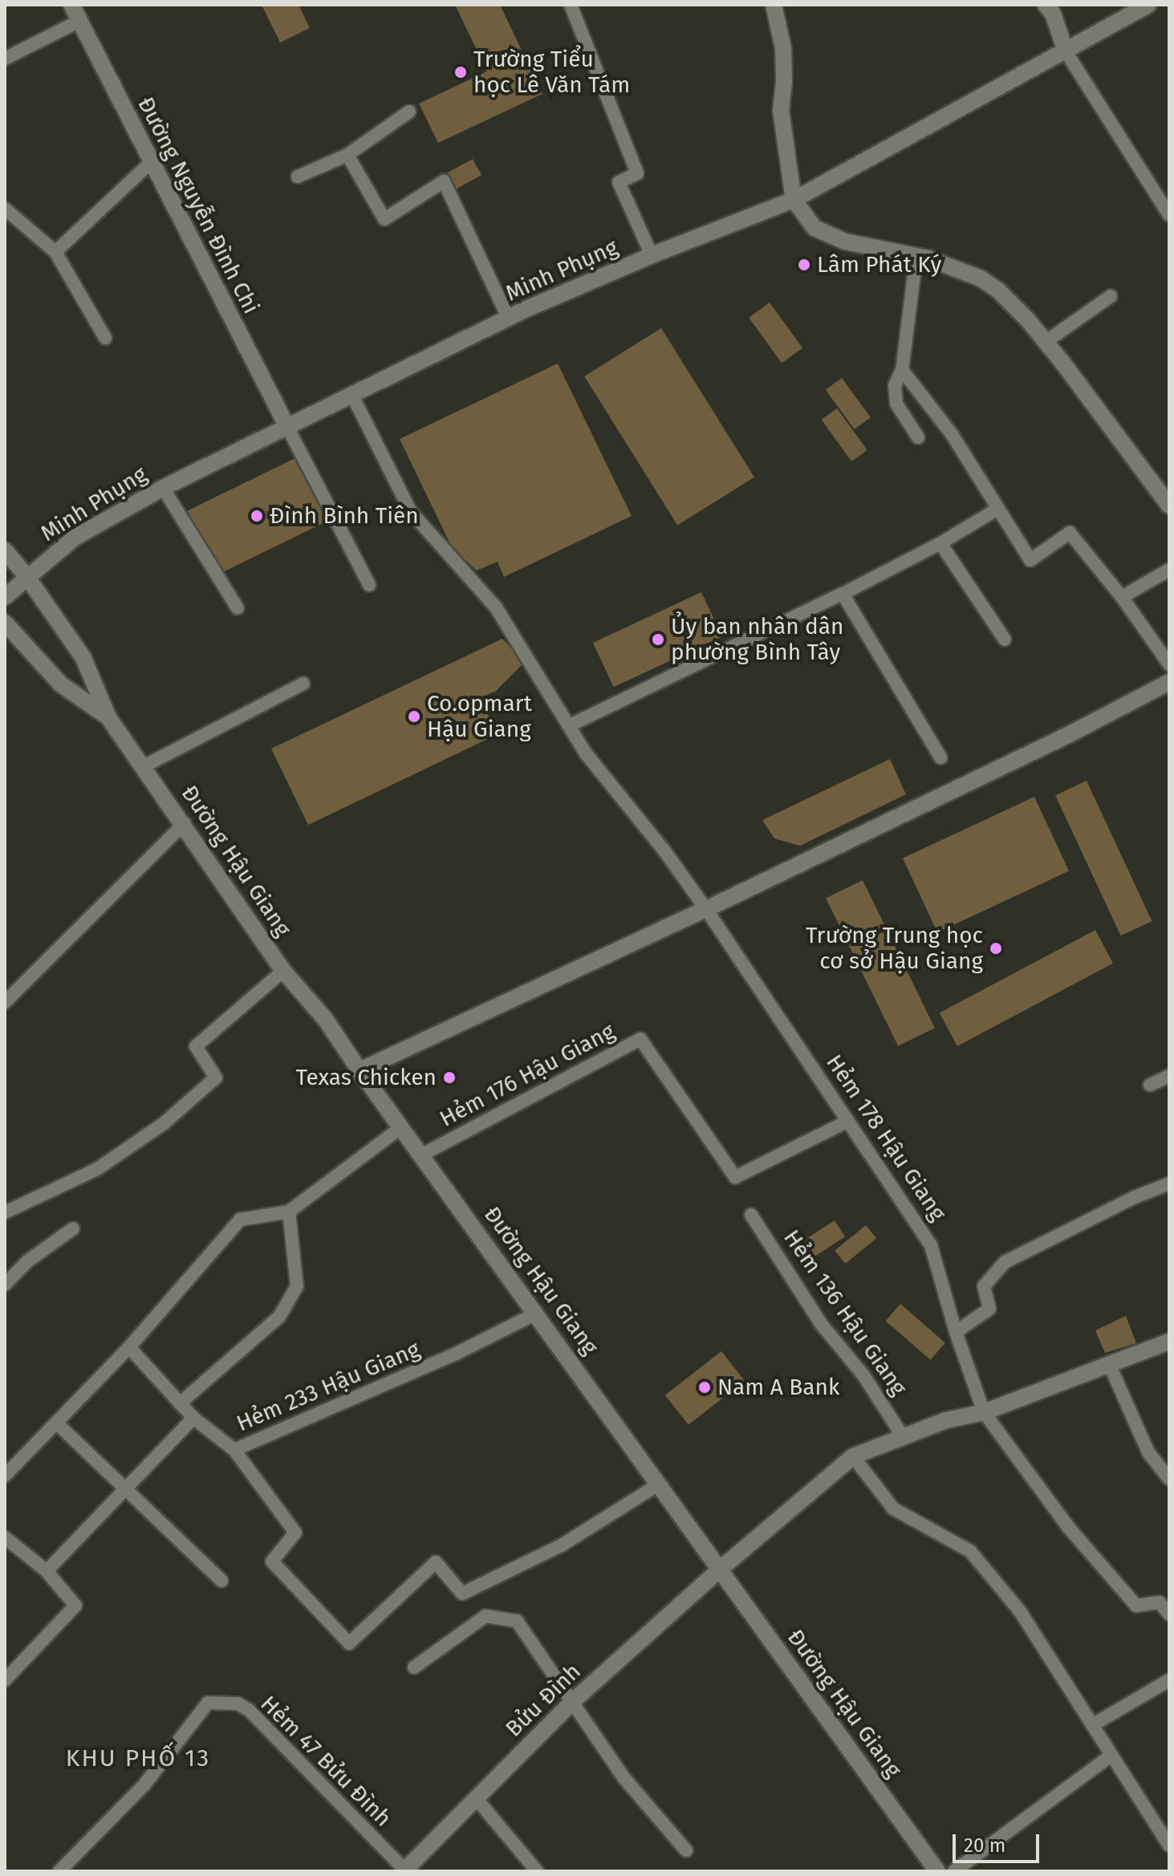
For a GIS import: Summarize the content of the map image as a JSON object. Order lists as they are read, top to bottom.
{
  "streets": {
    "street": [
      "Đường Nguyễn Đình Chi",
      "Minh Phụng",
      "Đường Hậu Giang",
      "Bửu Đình"
    ],
    "lane": [
      "Hẻm 176 Hậu Giang",
      "Hẻm 178 Hậu Giang",
      "Hẻm 136 Hậu Giang",
      "Hẻm 233 Hậu Giang",
      "Hẻm 47 Bửu Đình"
    ]
  },
  "crossings": [
    ["Đường Nguyễn Đình Chi", "Minh Phụng"],
    ["Minh Phụng", "Đường Hậu Giang"],
    ["Minh Phụng", "Hẻm 178 Hậu Giang"],
    ["Đường Hậu Giang", "Hẻm 176 Hậu Giang"],
    ["Đường Hậu Giang", "Hẻm 233 Hậu Giang"],
    ["Đường Hậu Giang", "Bửu Đình"],
    ["Hẻm 176 Hậu Giang", "Hẻm 178 Hậu Giang"],
    ["Bửu Đình", "Hẻm 47 Bửu Đình"]
  ],
  "districts": ["KHU PHỐ 13"],
  "places": [
    "Trường Tiểu học Lê Văn Tám",
    "Lâm Phát Ký",
    "Đình Bình Tiên",
    "Ủy ban nhân dân phường Bình Tây",
    "Co.opmart Hậu Giang",
    "Trường Trung học cơ sở Hậu Giang",
    "Texas Chicken",
    "Nam A Bank"
  ],
  "scale_bar": "20 m"
}
